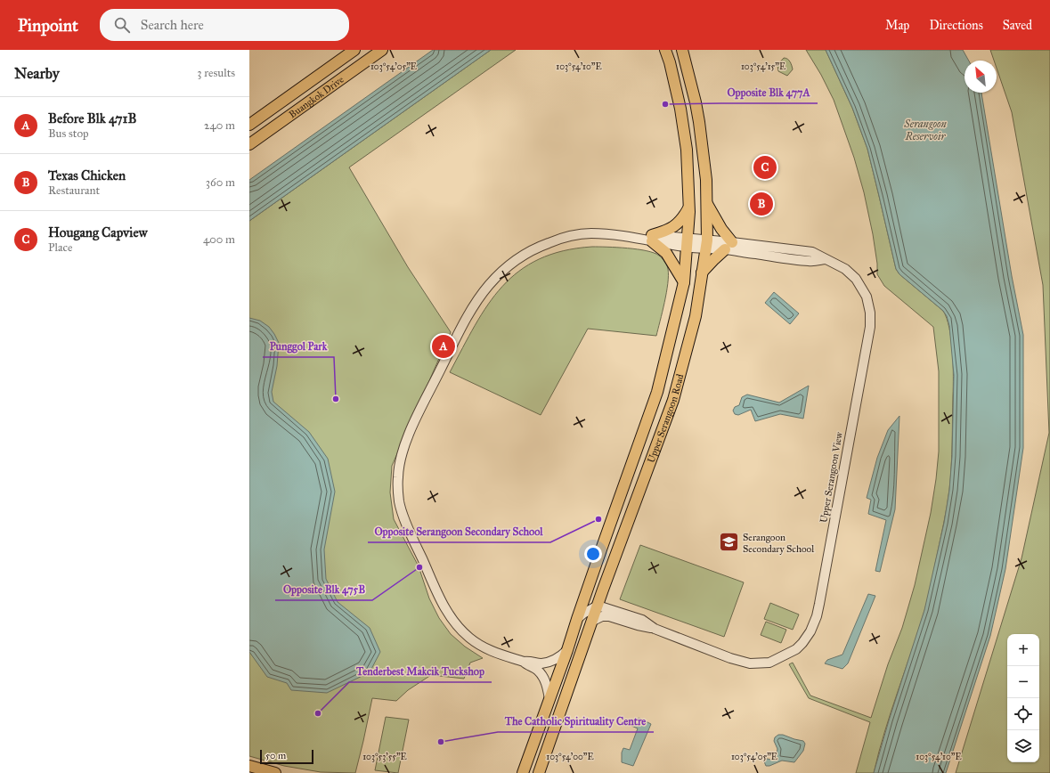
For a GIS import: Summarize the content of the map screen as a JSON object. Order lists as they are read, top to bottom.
{
  "streets": {
    "main road": ["Buangkok Drive", "Upper Serangoon Road"],
    "street": ["Upper Serangoon View"]
  },
  "crossings": [
    ["Upper Serangoon Road", "Upper Serangoon View"]
  ],
  "water": ["Serangoon Reservoir"],
  "places": {
    "other": [
      "Opposite Blk 477A",
      "Punggol Park",
      "Opposite Serangoon Secondary School",
      "Opposite Blk 475B",
      "Tenderbest Makcik Tuckshop",
      "The Catholic Spirituality Centre"
    ],
    "school or university": ["Serangoon Secondary School"]
  },
  "scale_bar": "50 m",
  "north": "top left",
  "page": {
    "header": "Pinpoint",
    "search": "Search here",
    "nav": ["Map", "Directions", "Saved"],
    "heading": ["Nearby", "3 results"],
    "list": [
      {
        "mark": "A",
        "name": "Before Blk 471B",
        "note": "Bus stop",
        "value": "240 m"
      },
      {
        "mark": "B",
        "name": "Texas Chicken",
        "note": "Restaurant",
        "value": "360 m"
      },
      {
        "mark": "C",
        "name": "Hougang Capview",
        "note": "Place",
        "value": "400 m"
      }
    ],
    "pins": ["C", "B", "A"],
    "map_buttons": ["+", "−"],
    "scale": "50 m"
  },
  "coordinates": [
    "103°54'05\"E",
    "103°54'10\"E",
    "103°54'15\"E",
    "103°53'55\"E",
    "103°54'00\"E"
  ]
}
